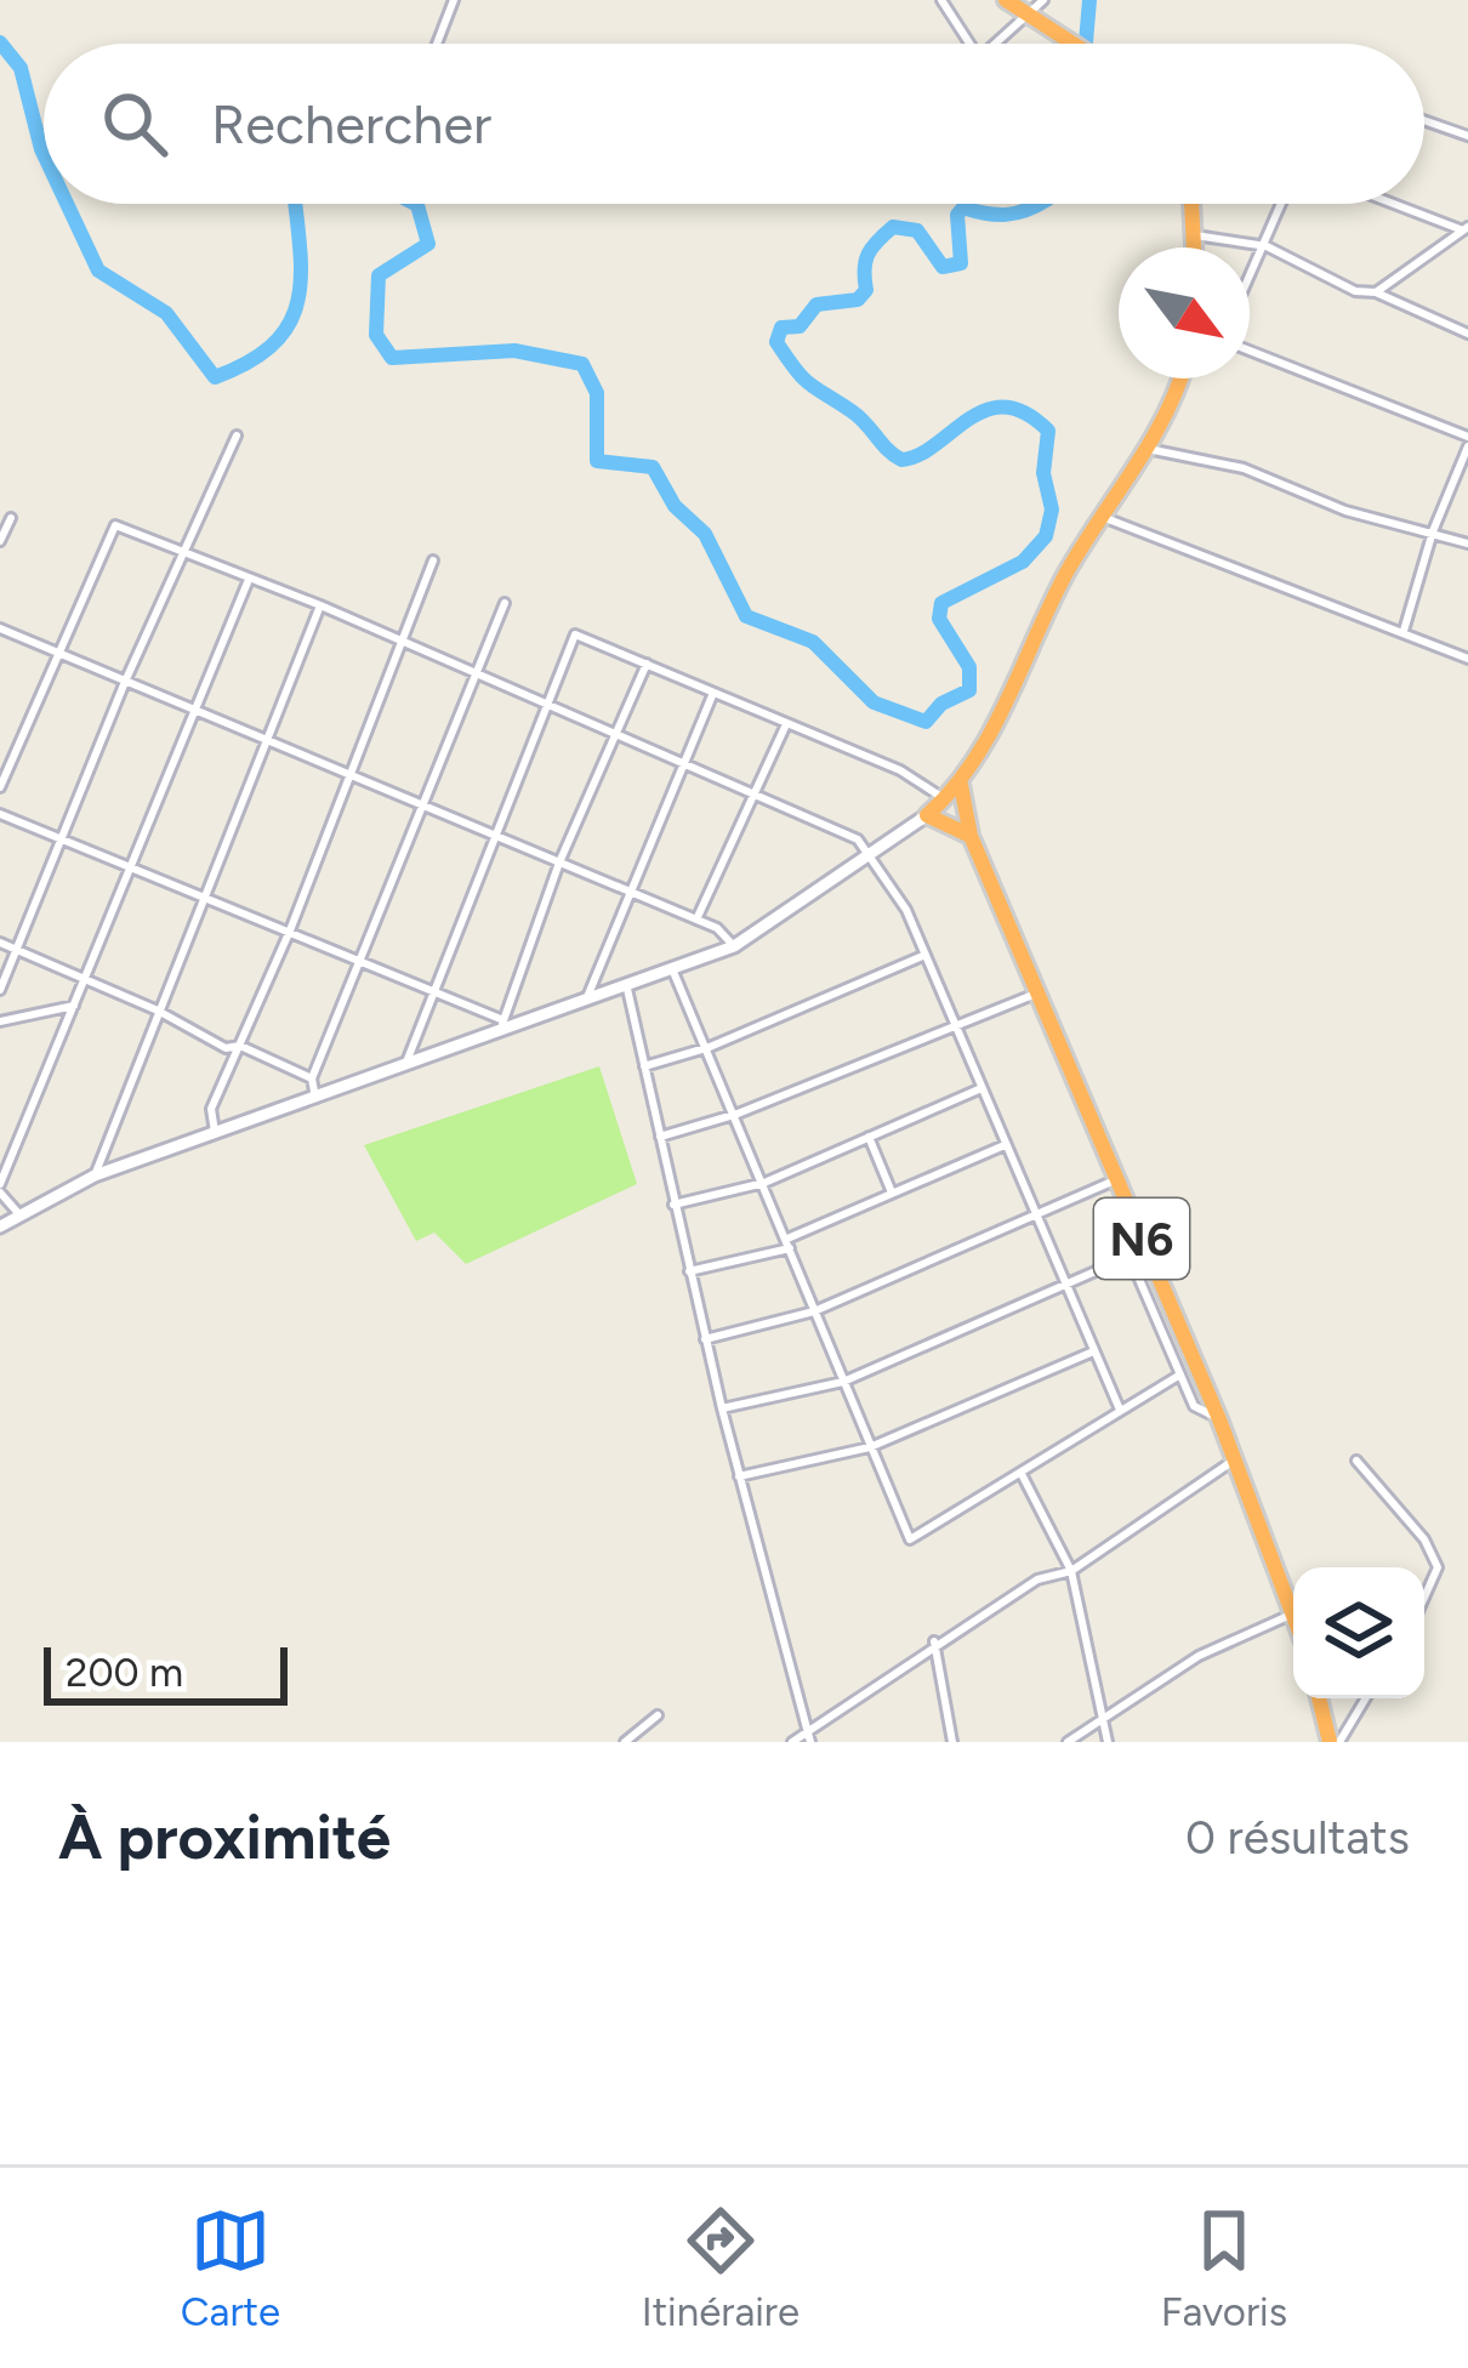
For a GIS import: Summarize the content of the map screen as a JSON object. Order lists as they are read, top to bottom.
{
  "streets": {
    "highway": ["N6"]
  },
  "scale_bar": "200 m",
  "north": "bottom right",
  "page": {
    "search": "Rechercher",
    "scale": "200 m",
    "heading": ["À proximité", "0 résultats"],
    "nav": ["Carte", "Itinéraire", "Favoris"]
  }
}
